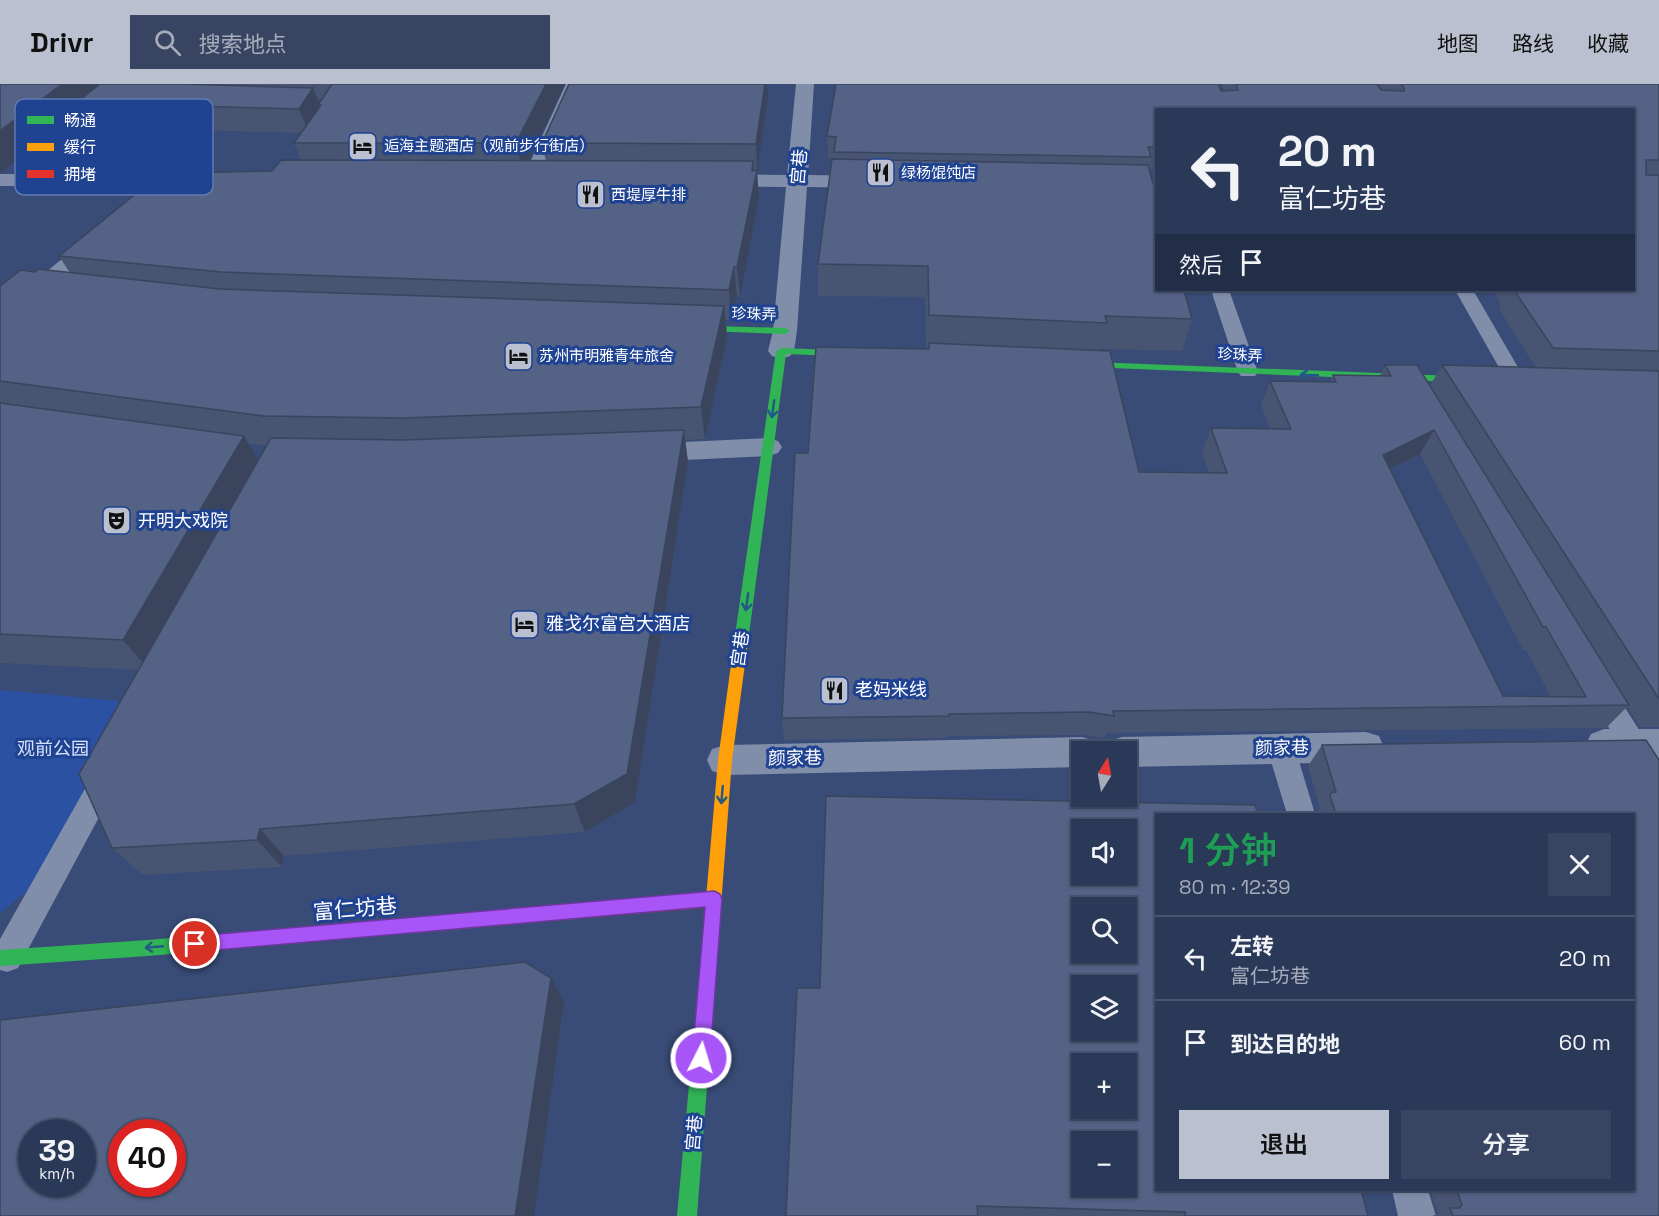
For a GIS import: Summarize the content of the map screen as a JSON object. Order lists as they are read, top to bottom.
{
  "streets": {
    "street": [
      "宫巷",
      "珍珠弄",
      "颜家巷",
      "富仁坊巷"
    ]
  },
  "crossings": [
    ["宫巷", "珍珠弄"],
    ["宫巷", "颜家巷"],
    ["宫巷", "富仁坊巷"]
  ],
  "one_way": ["宫巷", "富仁坊巷"],
  "parks": ["观前公园"],
  "places": {
    "hotel": ["逅海主题酒店（观前步行街店）", "苏州市明雅青年旅舍", "雅戈尔富宫大酒店"],
    "restaurant": ["绿杨馄饨店", "西堤厚牛排", "老妈米线"],
    "theatre": ["开明大戏院"]
  },
  "legend": ["畅通", "缓行", "拥堵"],
  "north": "top",
  "page": {
    "header": "Drivr",
    "search": "搜索地点",
    "nav": ["地图", "路线", "收藏"],
    "turn": ["20 m", "富仁坊巷"],
    "then": "然后",
    "map_buttons": ["+", "−"],
    "heading": ["1 分钟", "80 m · 12:39"],
    "list": [
      {
        "name": "左转",
        "note": "富仁坊巷",
        "value": "20 m"
      },
      {
        "name": "到达目的地",
        "value": "60 m"
      }
    ],
    "buttons": ["退出", "分享"],
    "speed": "39 km/h",
    "limit": "40"
  }
}
